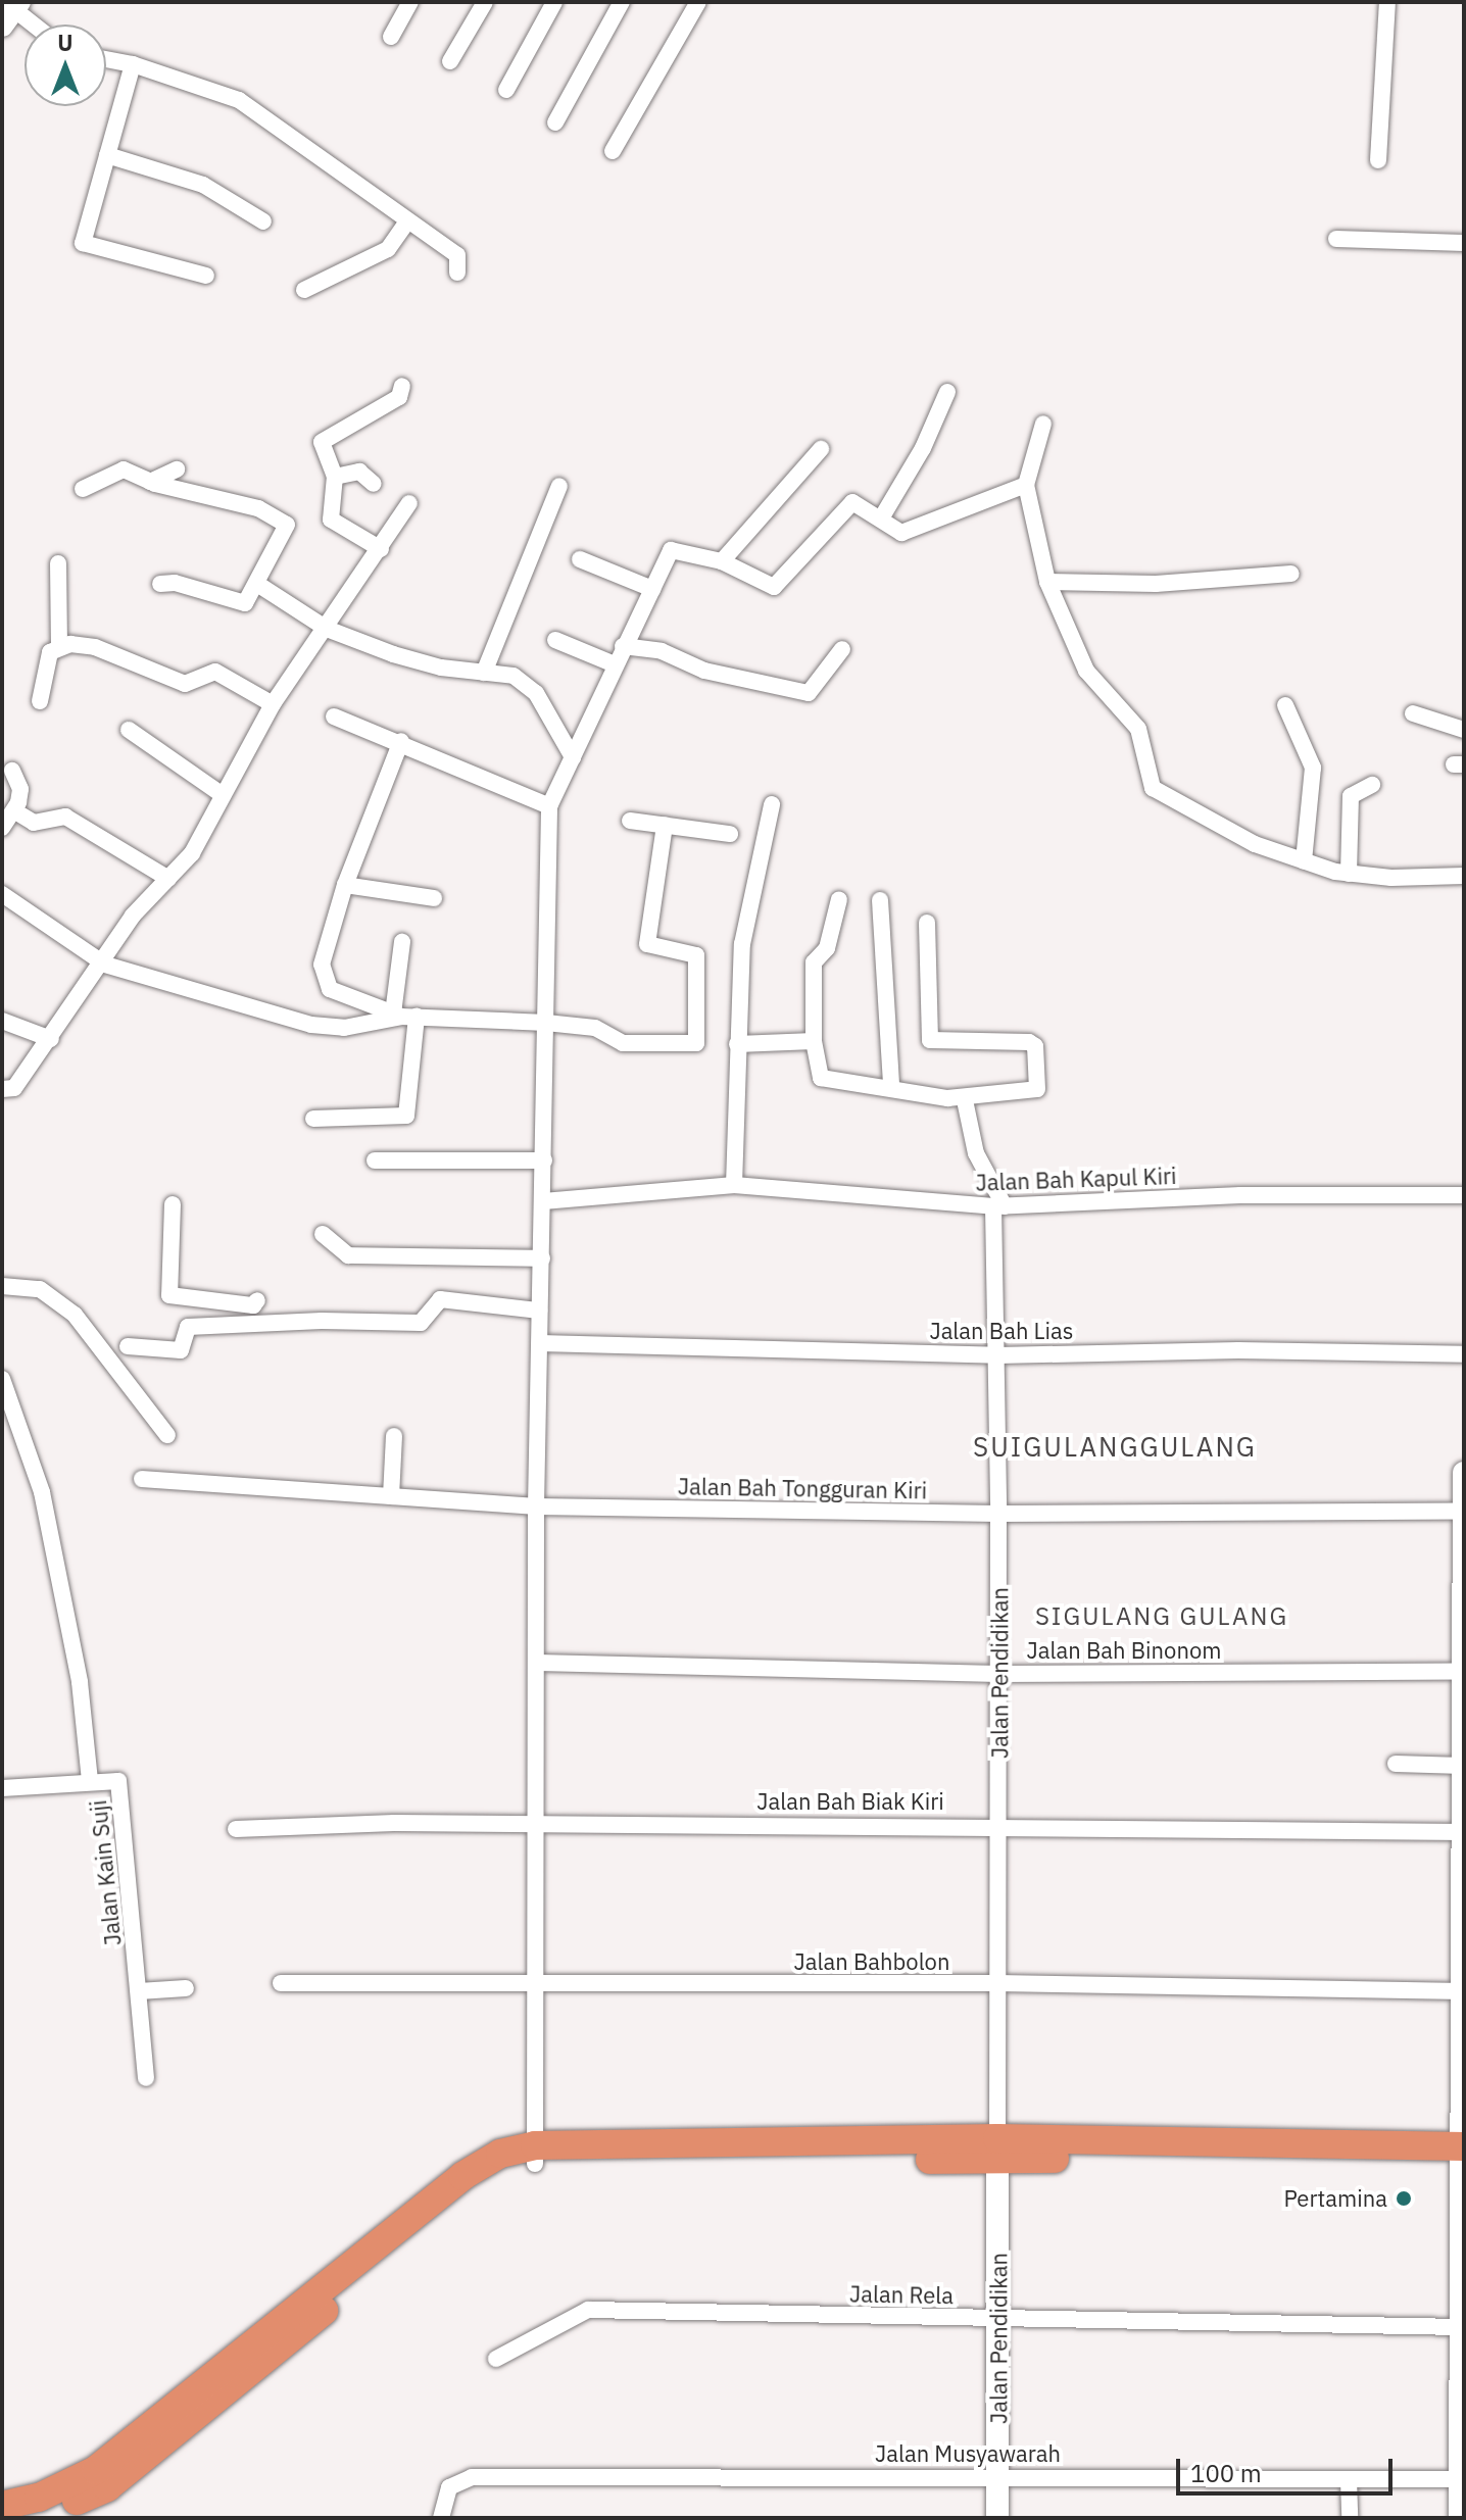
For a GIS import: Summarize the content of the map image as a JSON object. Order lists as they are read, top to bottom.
{
  "streets": {
    "main road": ["Jalan Pendidikan"],
    "street": [
      "Jalan Bah Kapul Kiri",
      "Jalan Bah Lias",
      "Jalan Bah Tongguran Kiri",
      "Jalan Bah Binonom",
      "Jalan Bah Biak Kiri",
      "Jalan Kain Suji",
      "Jalan Bahbolon",
      "Jalan Rela",
      "Jalan Musyawarah"
    ]
  },
  "crossings": [
    ["Jalan Bah Kapul Kiri", "Jalan Pendidikan"],
    ["Jalan Bah Lias", "Jalan Pendidikan"],
    ["Jalan Bah Tongguran Kiri", "Jalan Pendidikan"],
    ["Jalan Bah Binonom", "Jalan Pendidikan"],
    ["Jalan Pendidikan", "Jalan Bah Biak Kiri"],
    ["Jalan Pendidikan", "Jalan Bahbolon"],
    ["Jalan Pendidikan", "Jalan Rela"],
    ["Jalan Pendidikan", "Jalan Musyawarah"]
  ],
  "districts": ["SUIGULANGGULANG", "SIGULANG GULANG"],
  "places": ["Pertamina"],
  "scale_bar": "100 m",
  "north": "top"
}
